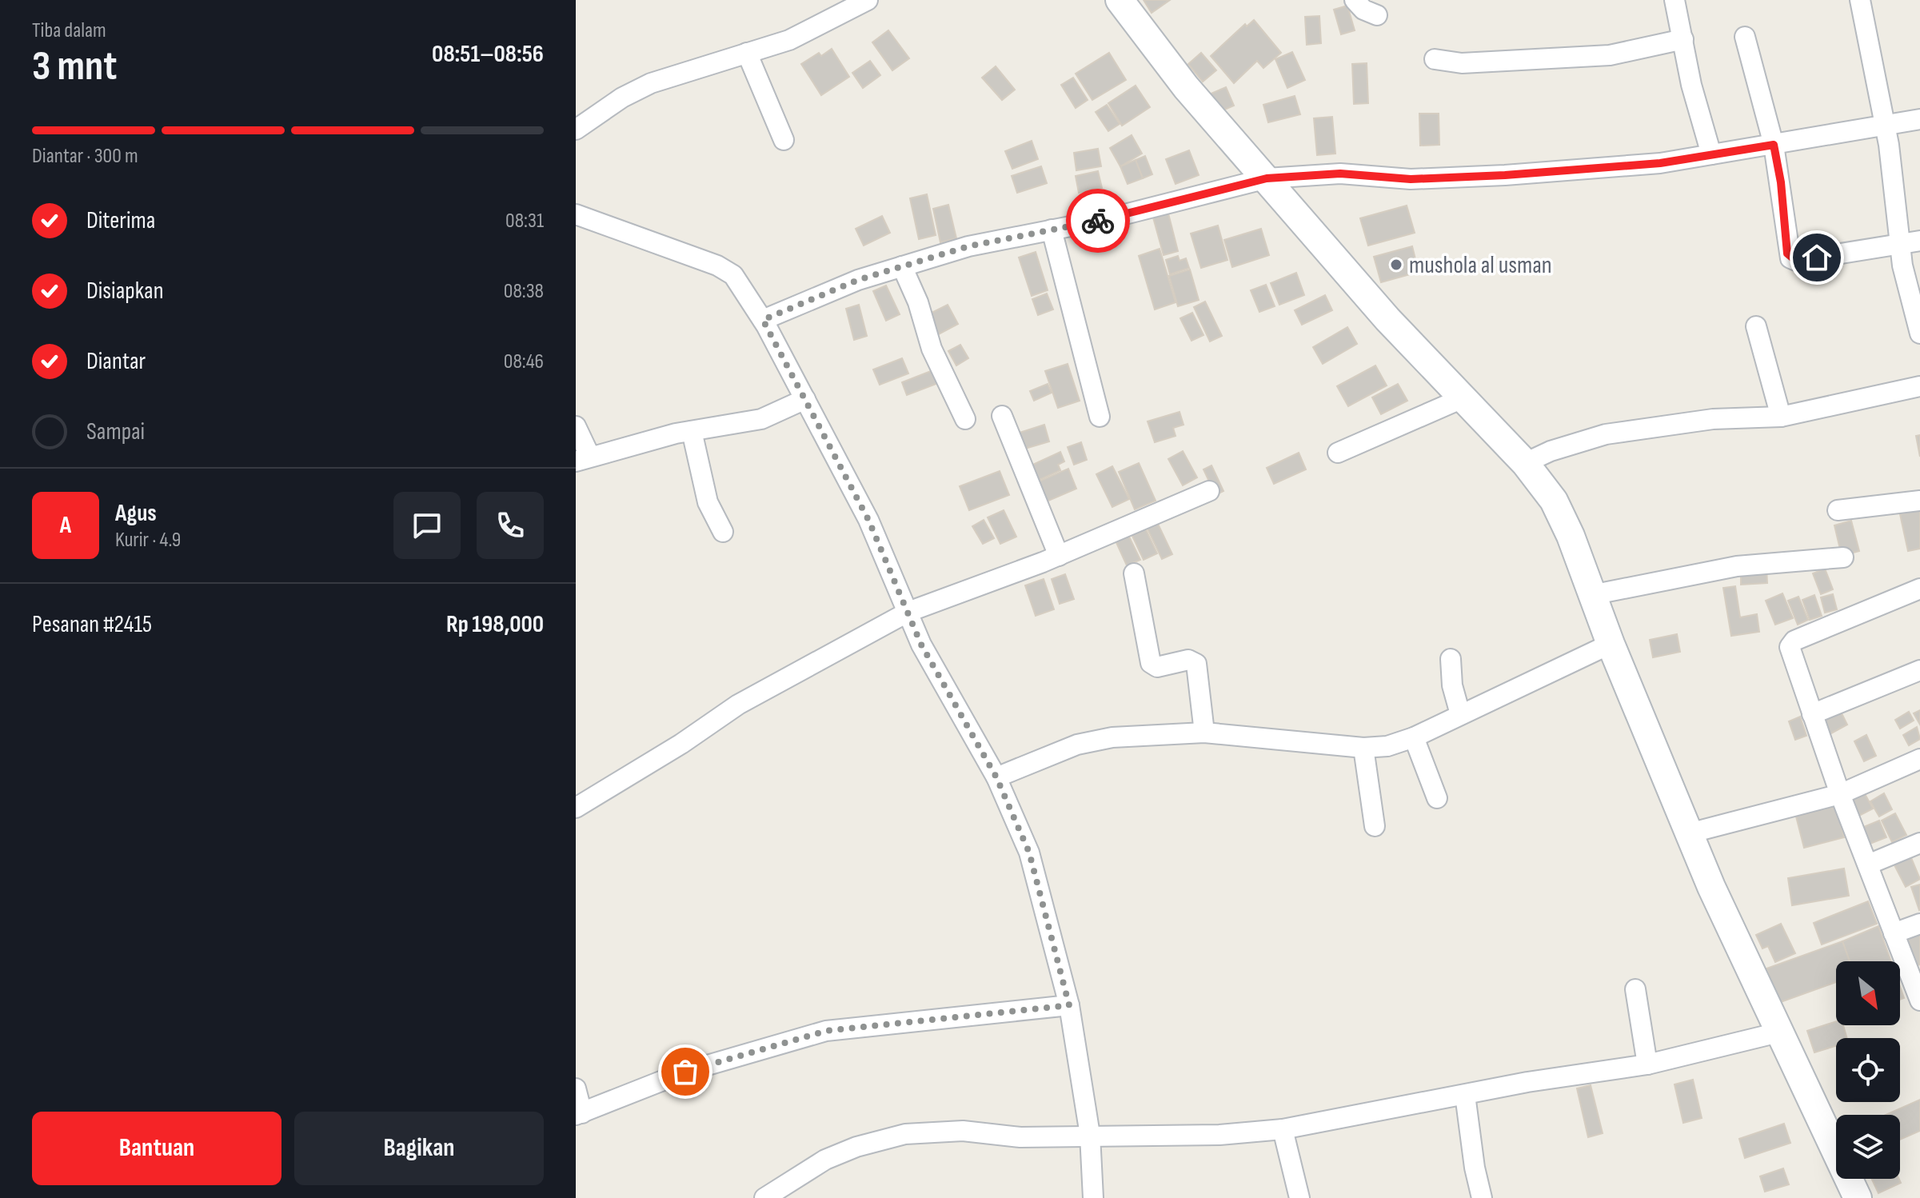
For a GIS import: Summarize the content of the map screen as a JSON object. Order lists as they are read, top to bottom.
{
  "places": ["mushola al usman"],
  "north": "bottom right",
  "page": {
    "heading": ["3 mnt", "Tiba dalam", "08:51–08:56"],
    "panel": [
      "Agus",
      "Kurir · 4.9",
      "Pesanan #2415",
      "Rp 198,000"
    ],
    "bar": "Diantar · 300 m",
    "list": [
      ["Diterima", "08:31"],
      ["Disiapkan", "08:38"],
      ["Diantar", "08:46"],
      "Sampai"
    ],
    "round": "A",
    "buttons": ["Bantuan", "Bagikan"]
  }
}
